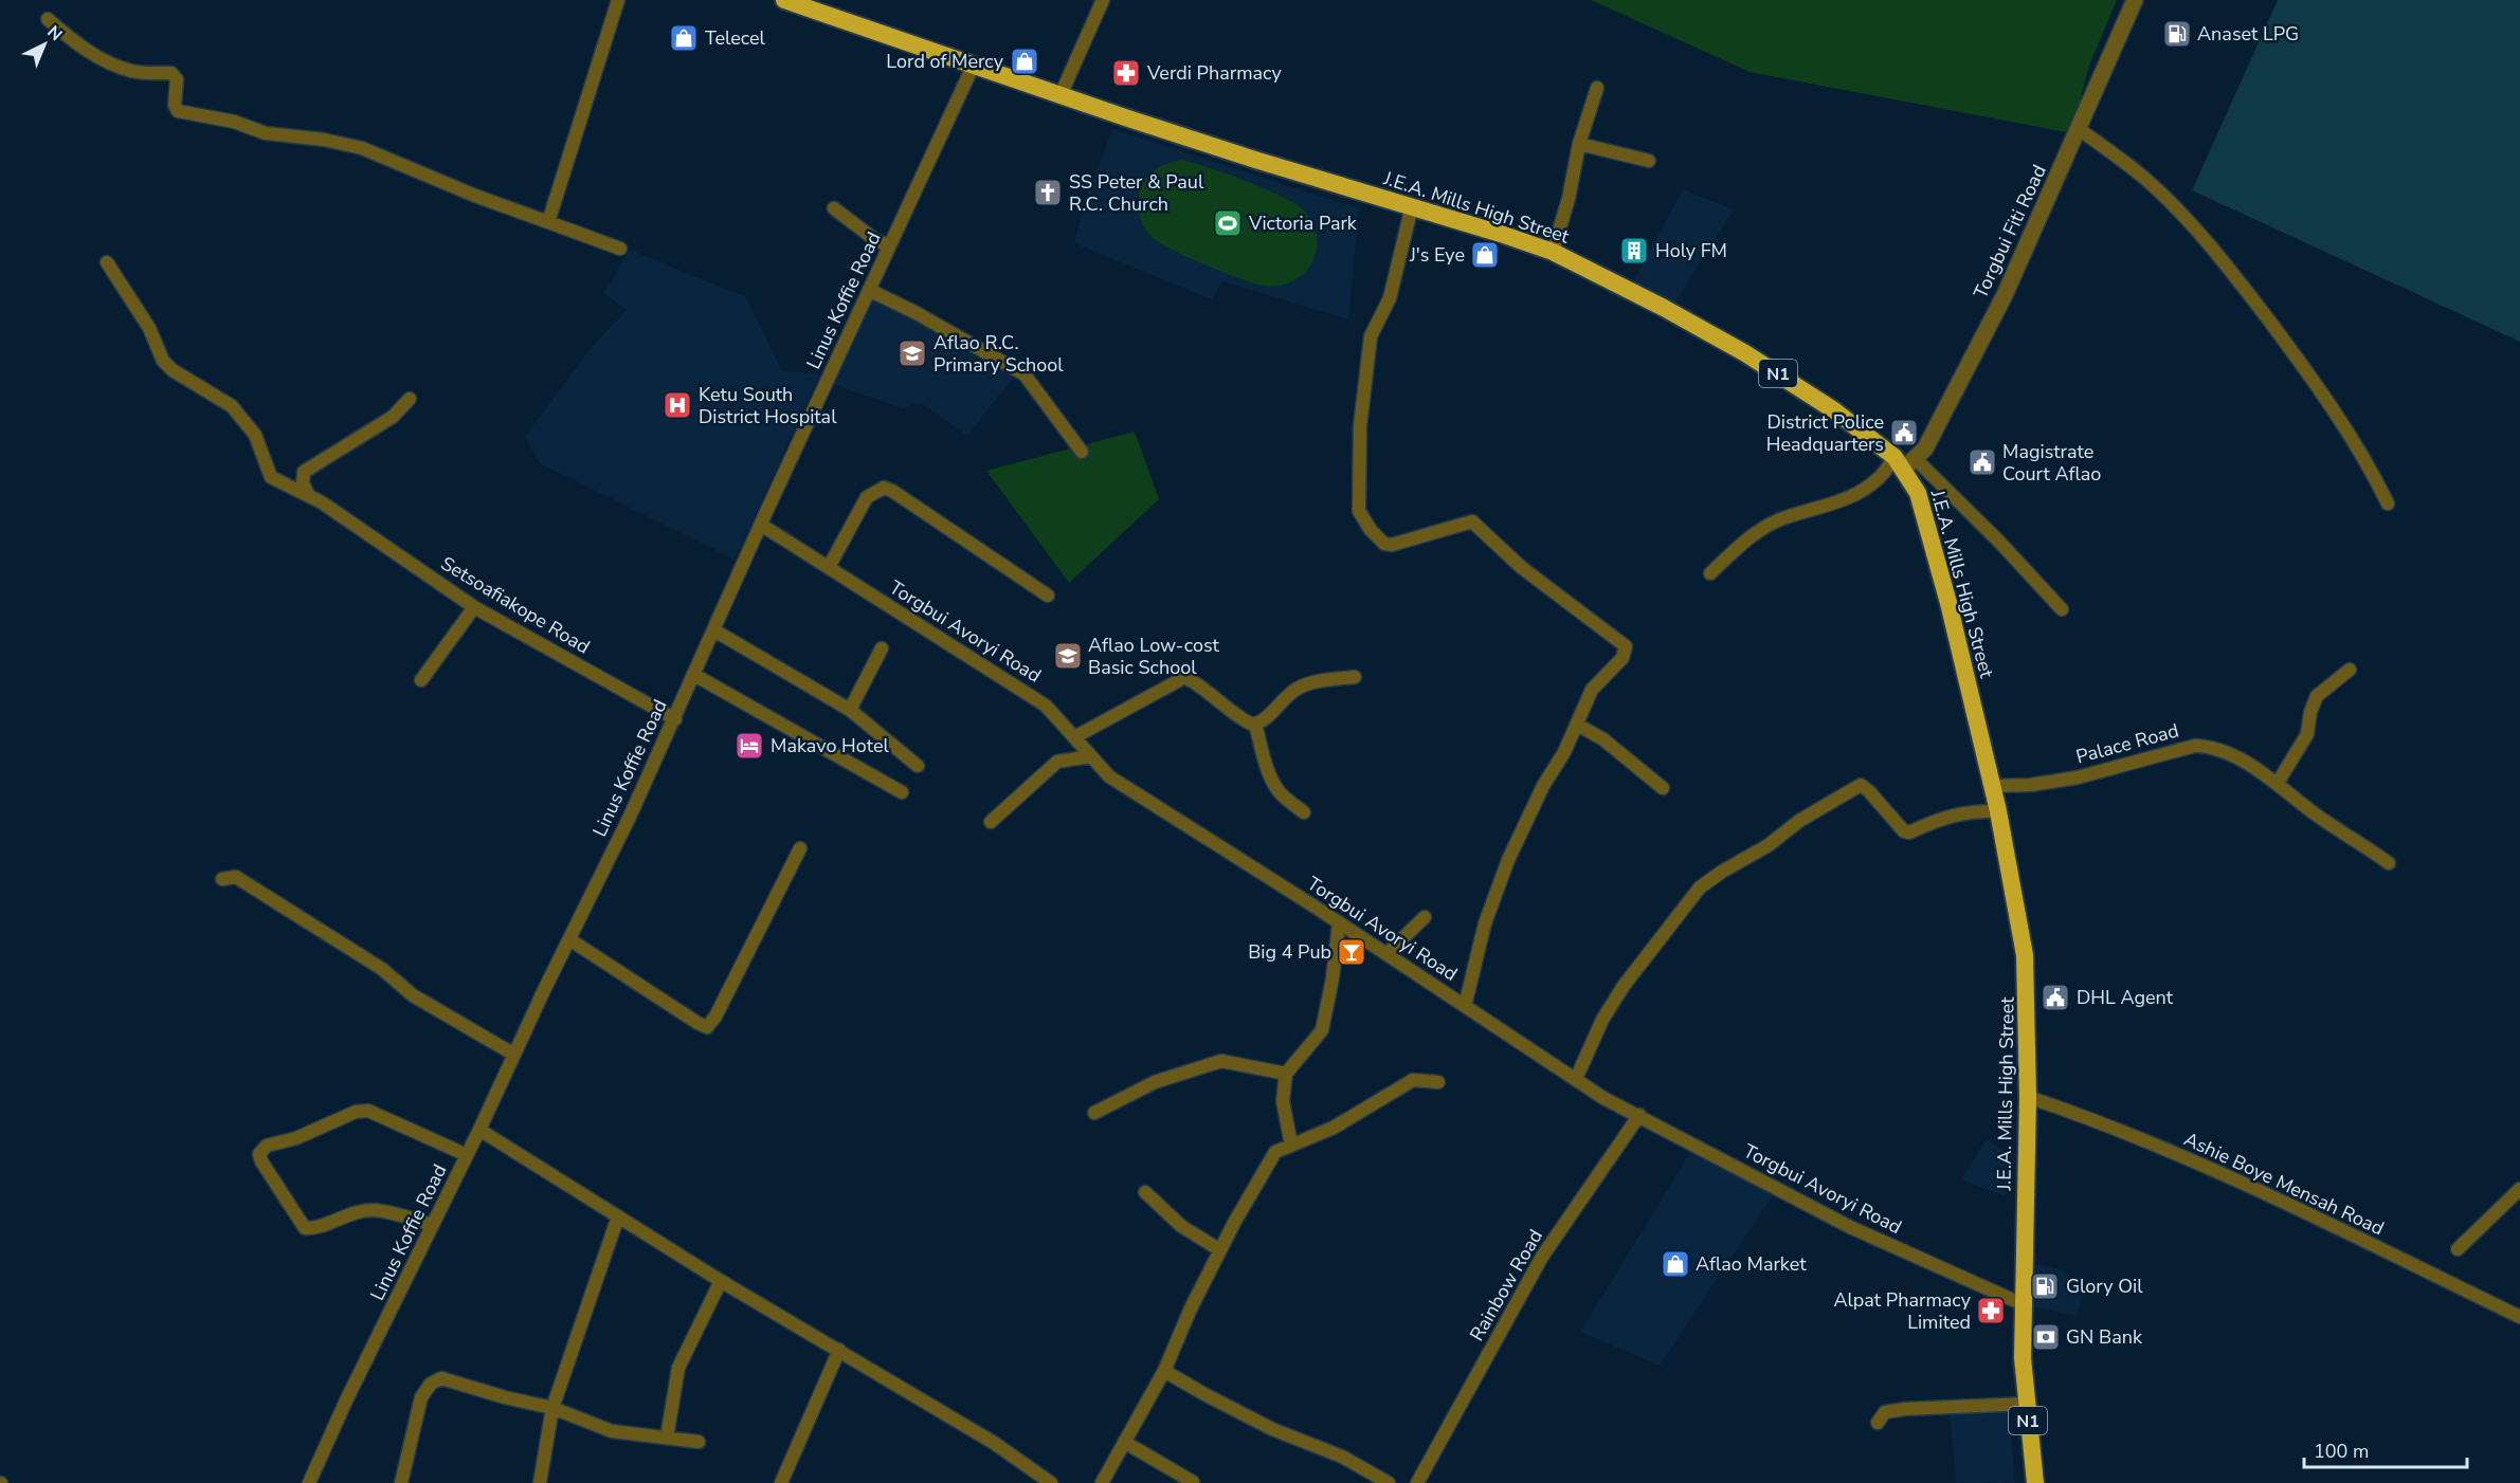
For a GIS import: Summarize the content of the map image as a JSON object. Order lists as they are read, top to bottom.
{
  "streets": {
    "highway": ["J.E.A. Mills High Street", "N1"],
    "street": [
      "Torgbui Fiti Road",
      "Linus Koffie Road",
      "Setsoafiakope Road",
      "Torgbui Avoryi Road",
      "Palace Road",
      "Ashie Boye Mensah Road",
      "Rainbow Road"
    ]
  },
  "crossings": [
    ["J.E.A. Mills High Street", "Torgbui Fiti Road"],
    ["J.E.A. Mills High Street", "Linus Koffie Road"],
    ["J.E.A. Mills High Street", "N1"],
    ["J.E.A. Mills High Street", "Torgbui Avoryi Road"],
    ["J.E.A. Mills High Street", "Palace Road"],
    ["J.E.A. Mills High Street", "Ashie Boye Mensah Road"],
    ["Linus Koffie Road", "Setsoafiakope Road"],
    ["Linus Koffie Road", "Torgbui Avoryi Road"],
    ["Torgbui Avoryi Road", "Rainbow Road"]
  ],
  "places": {
    "fuel station": ["Anaset LPG", "Glory Oil"],
    "shop": [
      "Telecel",
      "Lord of Mercy",
      "J's Eye",
      "Aflao Market"
    ],
    "pharmacy": ["Verdi Pharmacy", "Alpat Pharmacy Limited"],
    "church": ["SS Peter & Paul R.C. Church"],
    "sports": ["Victoria Park"],
    "building": ["Holy FM"],
    "school or university": ["Aflao R.C. Primary School", "Aflao Low-cost Basic School"],
    "hospital": ["Ketu South District Hospital"],
    "public building": ["District Police Headquarters", "Magistrate Court Aflao", "DHL Agent"],
    "hotel": ["Makavo Hotel"],
    "bar": ["Big 4 Pub"],
    "bank": ["GN Bank"]
  },
  "scale_bar": "100 m",
  "north": "top right"
}
